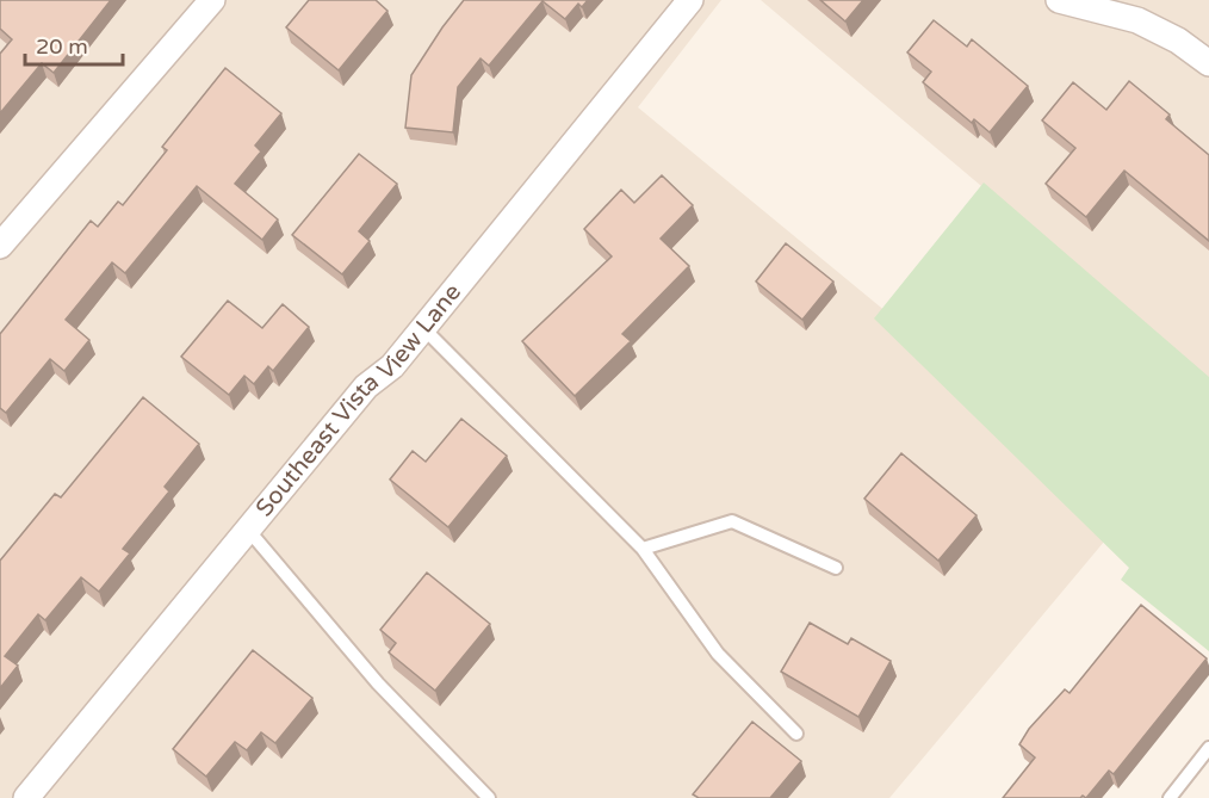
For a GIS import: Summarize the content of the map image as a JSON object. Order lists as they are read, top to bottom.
{
  "streets": {
    "street": ["Southeast Vista View Lane"]
  },
  "scale_bar": "20 m"
}
